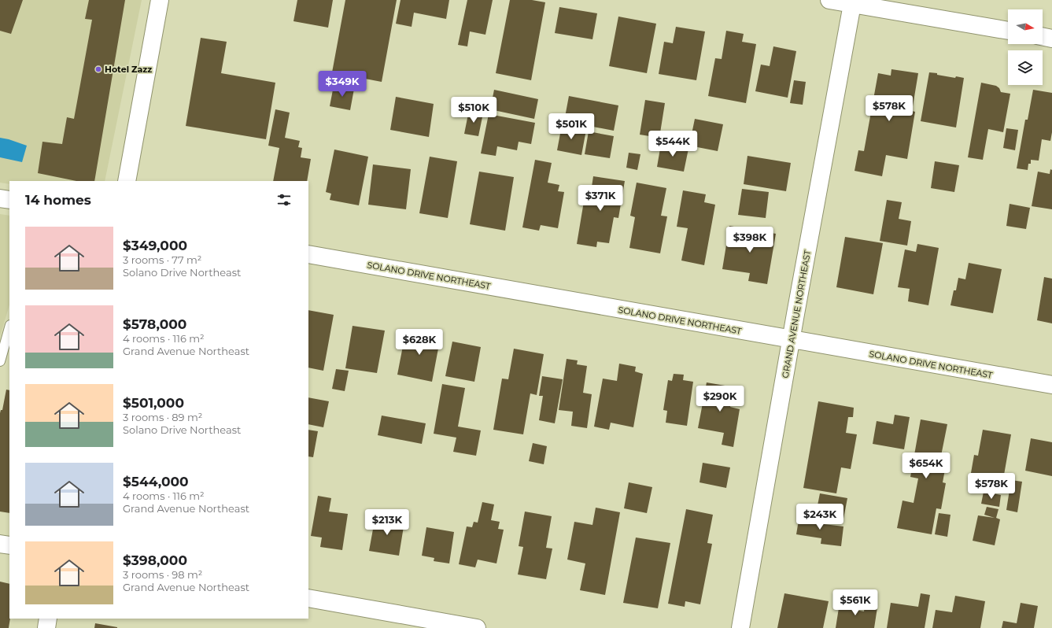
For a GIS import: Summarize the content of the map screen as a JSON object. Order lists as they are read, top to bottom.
{
  "streets": {
    "street": ["SOLANO DRIVE NORTHEAST", "GRAND AVENUE NORTHEAST"]
  },
  "crossings": [
    ["SOLANO DRIVE NORTHEAST", "GRAND AVENUE NORTHEAST"]
  ],
  "places": ["Hotel Zazz"],
  "north": "right",
  "page": {
    "price": [
      "$349K",
      "$578K",
      "$510K",
      "$501K",
      "$544K",
      "$371K",
      "$398K",
      "$628K",
      "$290K",
      "$654K",
      "$578K",
      "$243K",
      "$213K",
      "$561K"
    ],
    "heading": "14 homes",
    "list": [
      {
        "name": "$349,000",
        "note": "3 rooms · 77 m² · Solano Drive Northeast"
      },
      {
        "name": "$578,000",
        "note": "4 rooms · 116 m² · Grand Avenue Northeast"
      },
      {
        "name": "$501,000",
        "note": "3 rooms · 89 m² · Solano Drive Northeast"
      },
      {
        "name": "$544,000",
        "note": "4 rooms · 116 m² · Grand Avenue Northeast"
      },
      {
        "name": "$398,000",
        "note": "3 rooms · 98 m² · Grand Avenue Northeast"
      }
    ]
  }
}
